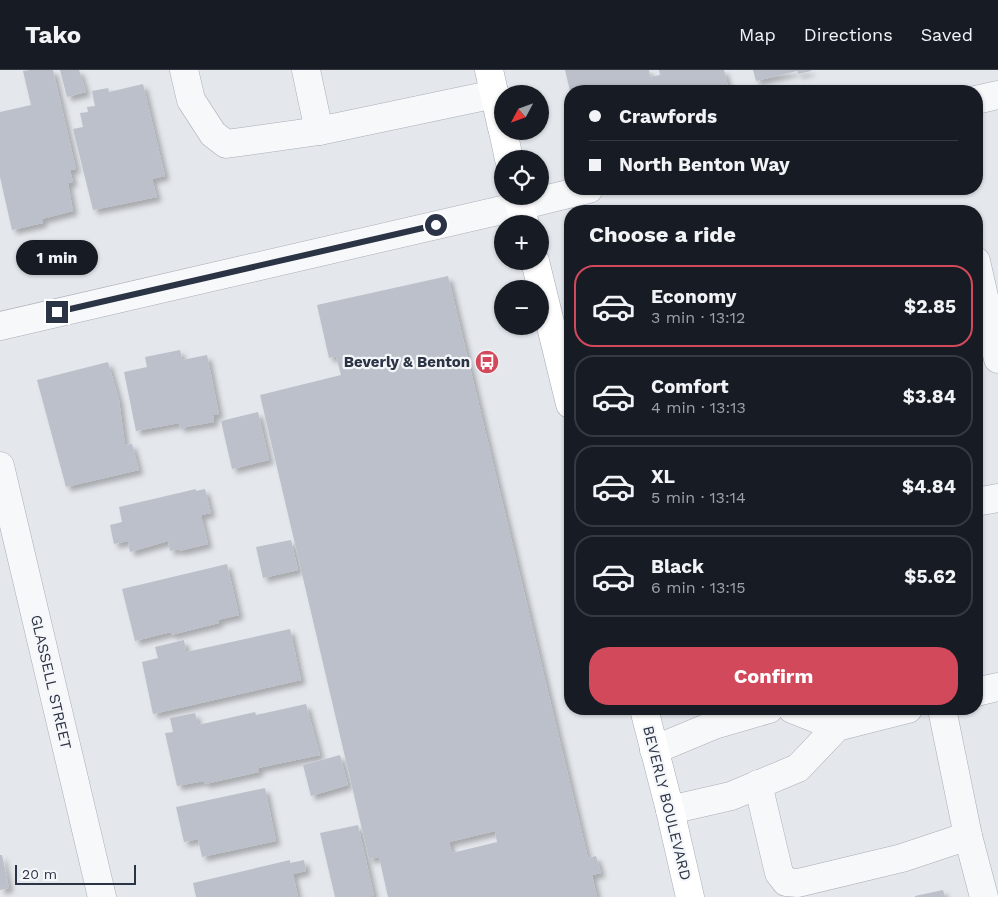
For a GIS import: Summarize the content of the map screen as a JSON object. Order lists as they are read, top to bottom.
{
  "streets": {
    "main road": ["BEVERLY BOULEVARD"],
    "street": ["GLASSELL STREET"]
  },
  "places": {
    "bus stop": ["Beverly & Benton"]
  },
  "scale_bar": "20 m",
  "north": "bottom left",
  "page": {
    "header": "Tako",
    "nav": ["Map", "Directions", "Saved"],
    "map_buttons": ["+", "−"],
    "banner": ["Crawfords", "North Benton Way"],
    "heading": "Choose a ride",
    "bubble": "1 min",
    "list": [
      {
        "name": "Economy",
        "note": "3 min · 13:12",
        "value": "$2.85"
      },
      {
        "name": "Comfort",
        "note": "4 min · 13:13",
        "value": "$3.84"
      },
      {
        "name": "XL",
        "note": "5 min · 13:14",
        "value": "$4.84"
      },
      {
        "name": "Black",
        "note": "6 min · 13:15",
        "value": "$5.62"
      }
    ],
    "buttons": "Confirm",
    "scale": "20 m"
  }
}
